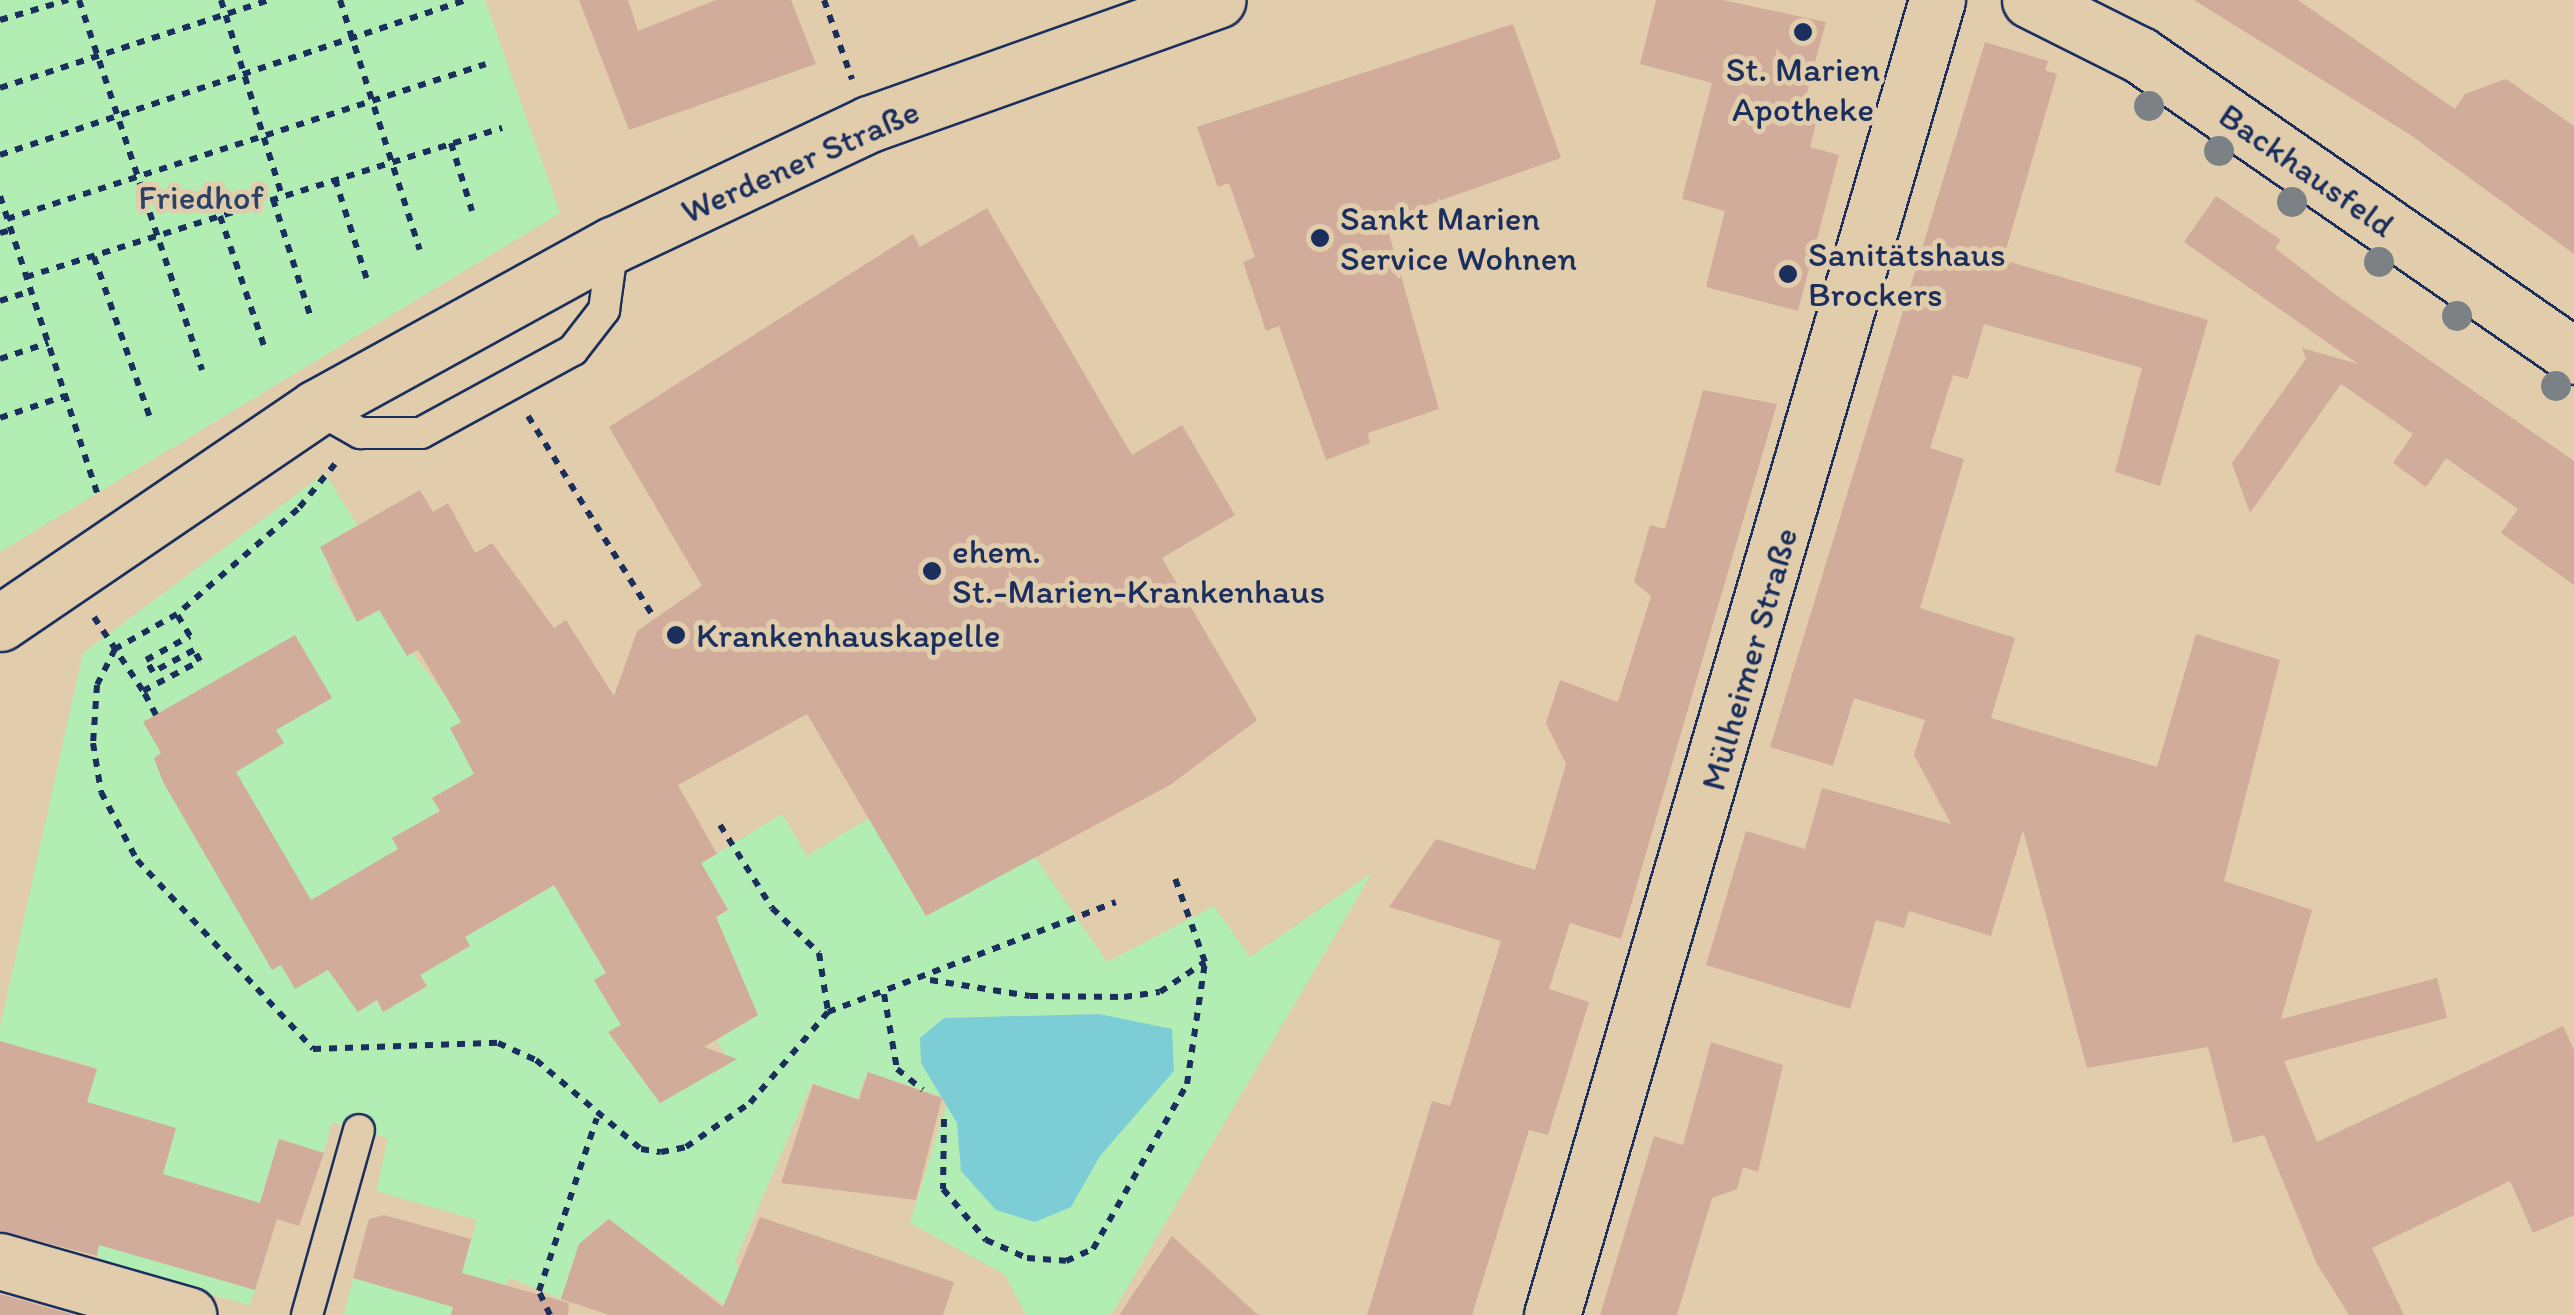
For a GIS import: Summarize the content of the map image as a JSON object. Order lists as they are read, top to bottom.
{
  "streets": {
    "street": ["Werdener Straße", "Backhausfeld", "Mülheimer Straße"]
  },
  "parks": ["Friedhof"],
  "places": [
    "St. Marien Apotheke",
    "Sankt Marien Service Wohnen",
    "Sanitätshaus Brockers",
    "ehem. St.-Marien-Krankenhaus",
    "Krankenhauskapelle"
  ]
}
